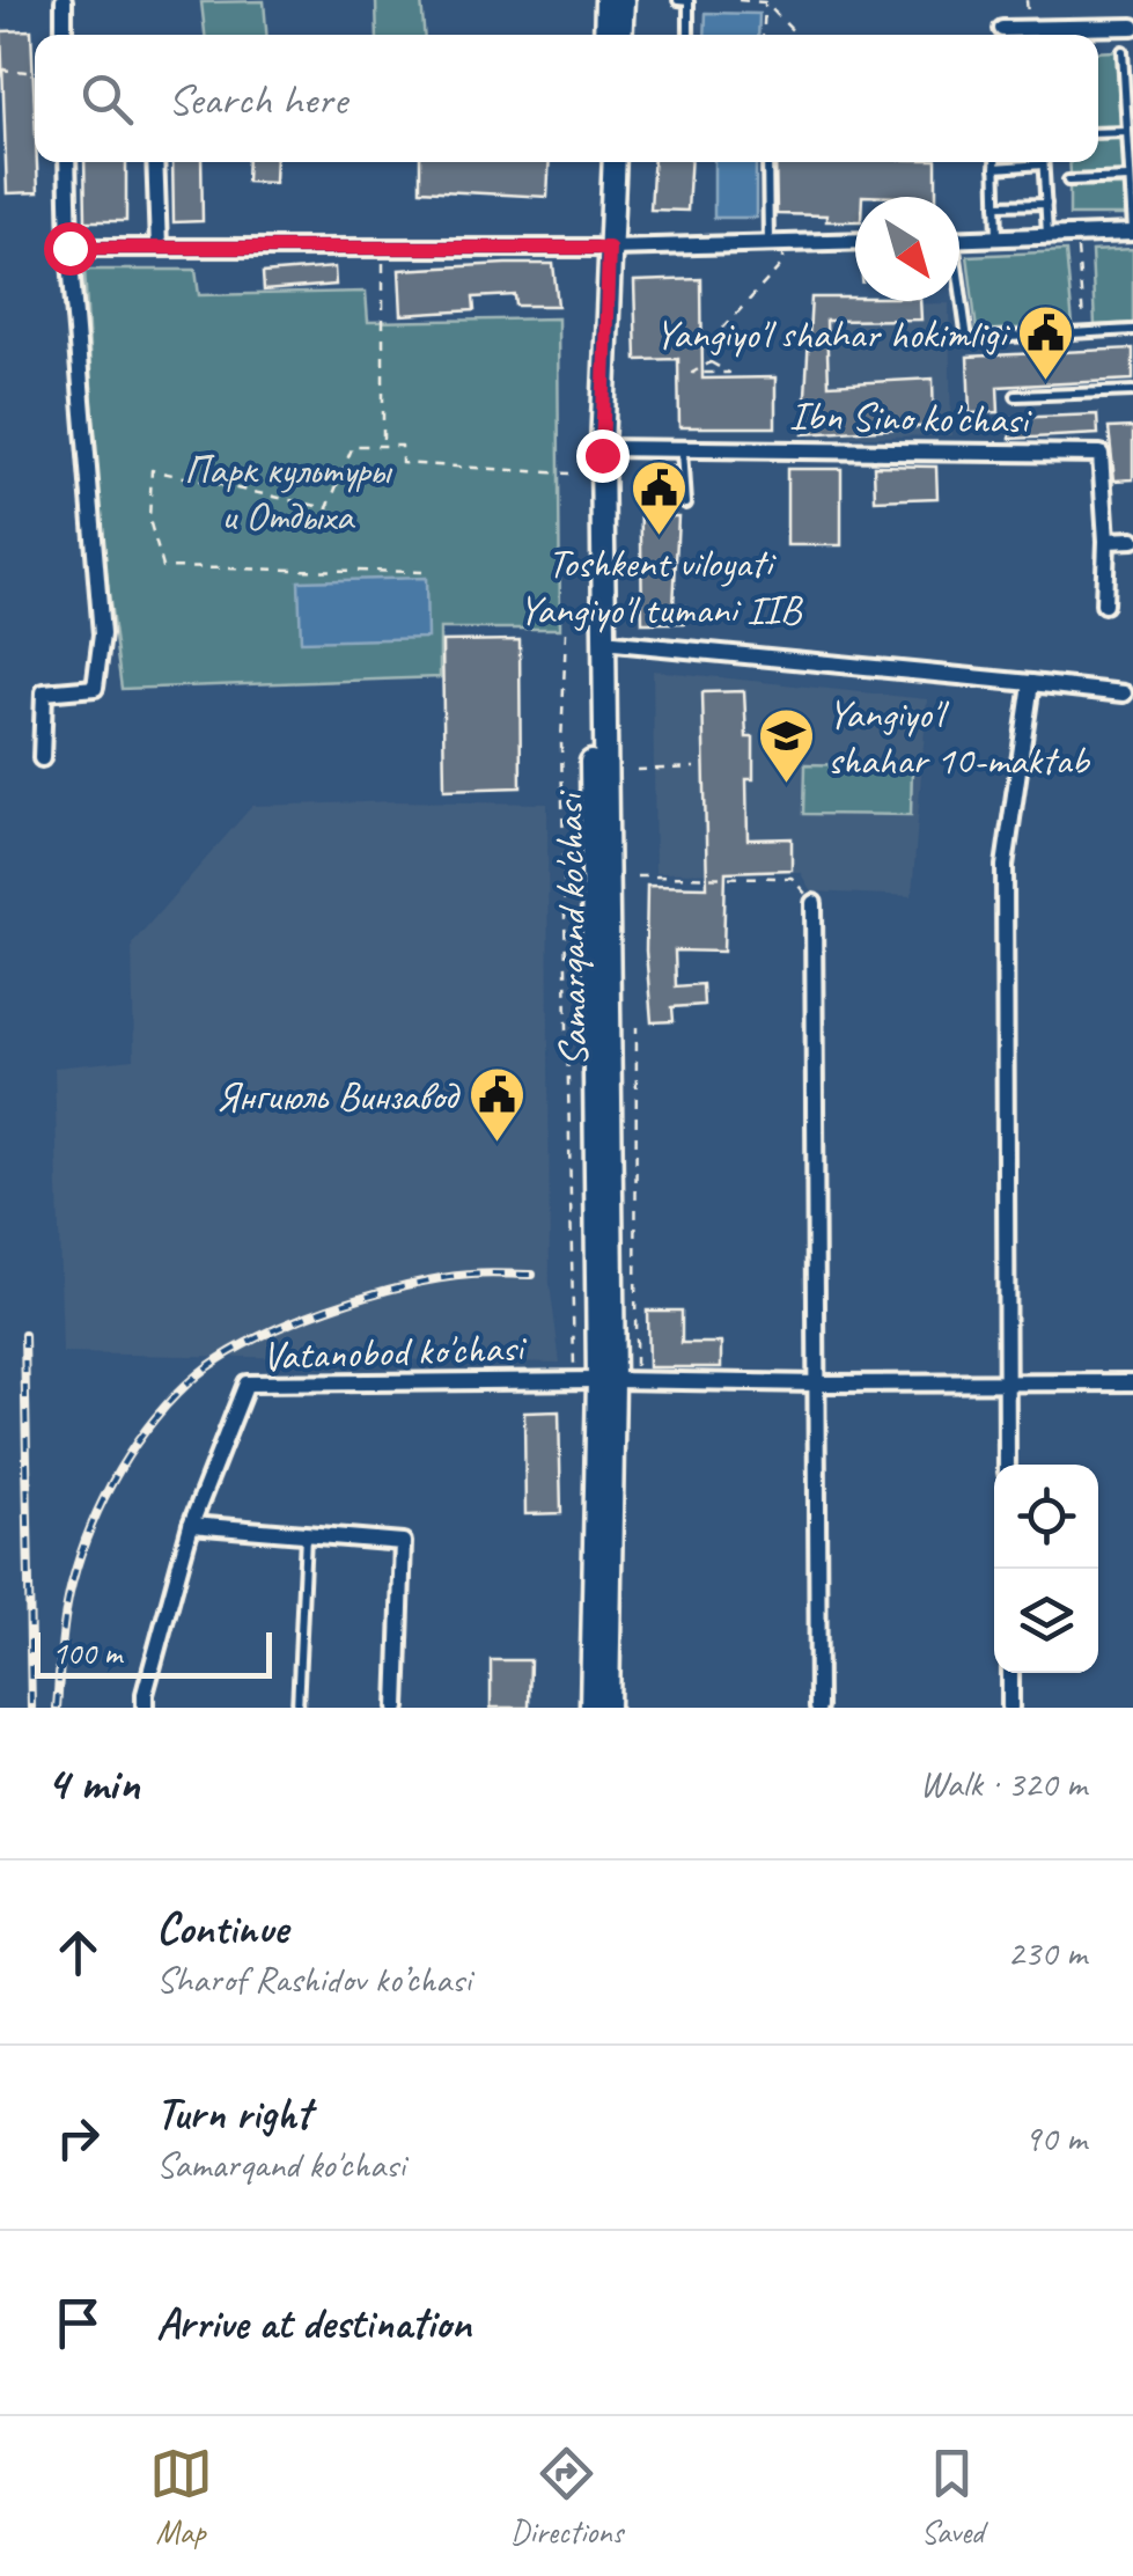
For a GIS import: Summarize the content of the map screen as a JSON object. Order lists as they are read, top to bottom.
{
  "streets": {
    "main road": ["Samarqand ko'chasi"],
    "street": ["Ibn Sino ko'chasi", "Vatanobod ko'chasi"]
  },
  "crossings": [
    ["Ibn Sino ko'chasi", "Samarqand ko'chasi"],
    ["Samarqand ko'chasi", "Vatanobod ko'chasi"]
  ],
  "parks": ["Парк культуры и Отдыха"],
  "places": {
    "public building": ["Yangiyo'l shahar hokimligi", "Toshkent viloyati Yangiyo'l tumani IIB", "Янгиюль Винзавод"],
    "school or university": ["Yangiyo'l shahar 10-maktab"]
  },
  "scale_bar": "100 m",
  "north": "bottom right",
  "page": {
    "search": "Search here",
    "scale": "100 m",
    "heading": ["4 min", "Walk · 320 m"],
    "list": [
      ["Continue", "Sharof Rashidov ko’chasi", "230 m"],
      ["Turn right", "Samarqand ko'chasi", "90 m"],
      "Arrive at destination"
    ],
    "nav": ["Map", "Directions", "Saved"]
  }
}
